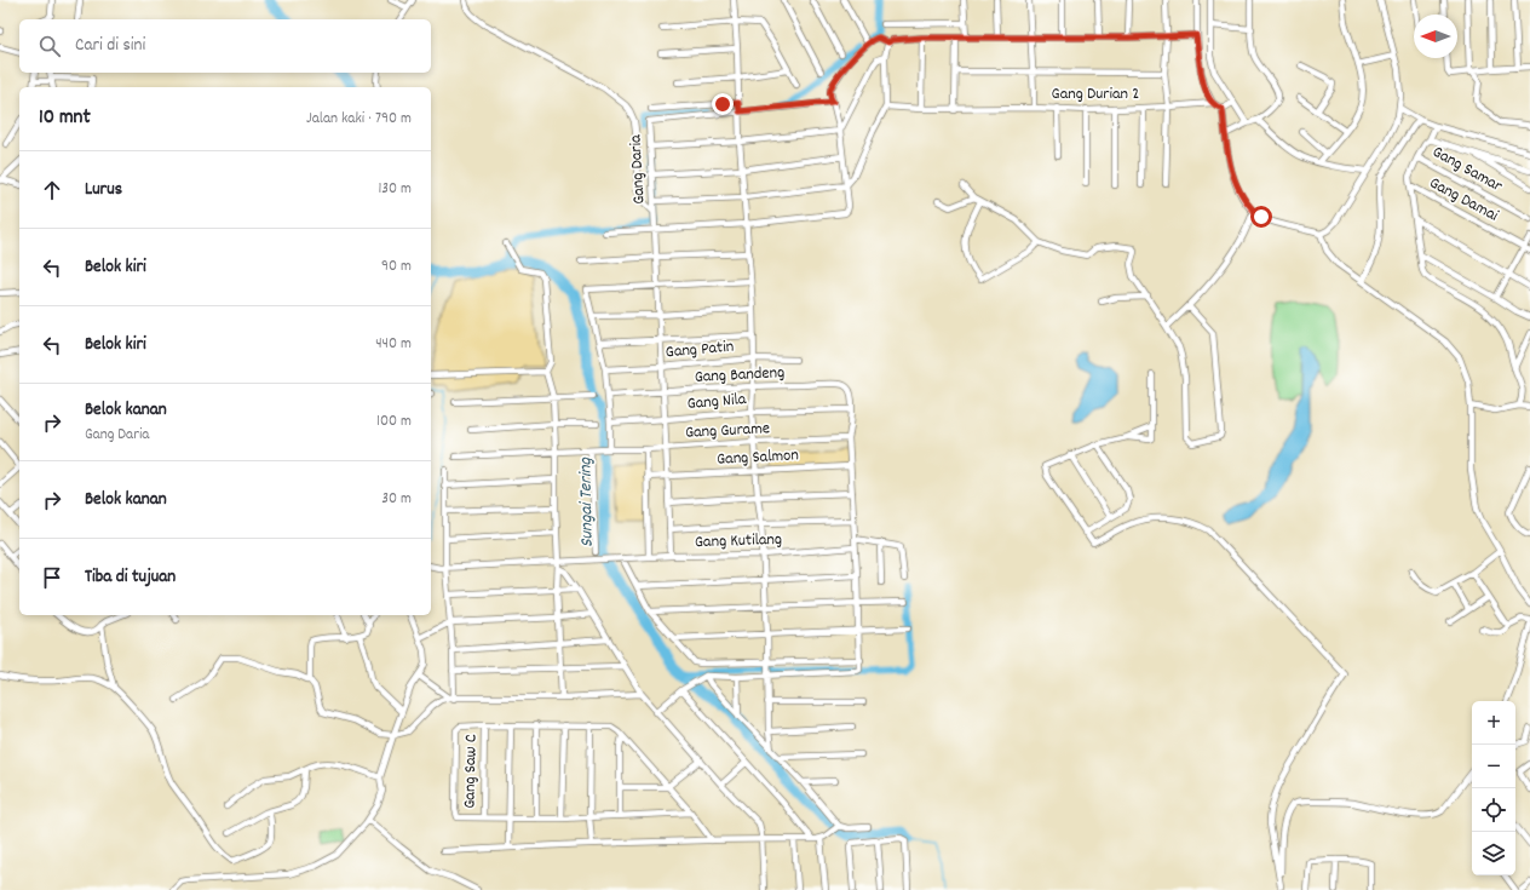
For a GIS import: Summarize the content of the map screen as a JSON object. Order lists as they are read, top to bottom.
{
  "streets": {
    "street": [
      "Gang Durian 2",
      "Gang Daria",
      "Gang Samar",
      "Gang Damai",
      "Gang Patin",
      "Gang Bandeng",
      "Gang Nila",
      "Gang Gurame",
      "Gang Salmon",
      "Gang Kutilang",
      "Gang Saw C"
    ]
  },
  "crossings": [
    ["Gang Daria", "Gang Patin"],
    ["Gang Daria", "Gang Bandeng"],
    ["Gang Daria", "Gang Nila"],
    ["Gang Daria", "Gang Gurame"],
    ["Gang Daria", "Gang Salmon"],
    ["Gang Daria", "Gang Kutilang"],
    ["Gang Bandeng", "Gang Nila"]
  ],
  "water": ["Sungai Tering"],
  "north": "left",
  "page": {
    "search": "Cari di sini",
    "heading": ["10 mnt", "Jalan kaki · 790 m"],
    "list": [
      ["Lurus", "130 m"],
      ["Belok kiri", "90 m"],
      ["Belok kiri", "440 m"],
      ["Belok kanan", "Gang Daria", "100 m"],
      ["Belok kanan", "30 m"],
      "Tiba di tujuan"
    ],
    "map_buttons": ["+", "−"]
  }
}
